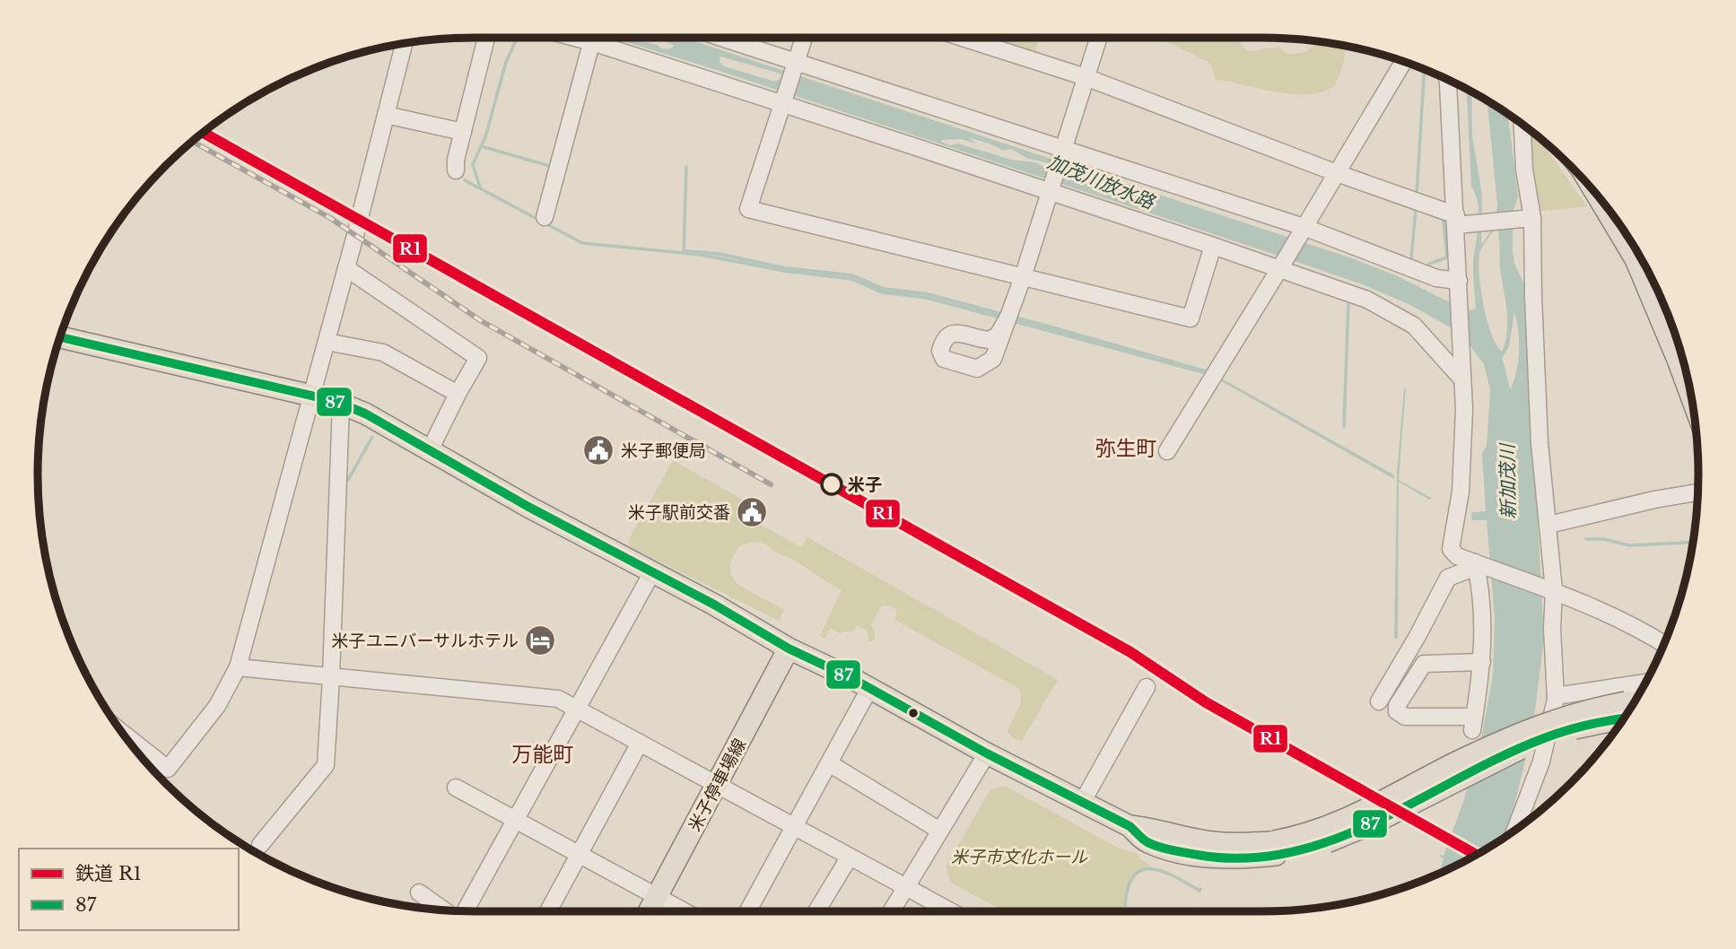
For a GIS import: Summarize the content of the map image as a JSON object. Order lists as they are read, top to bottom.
{
  "streets": {
    "main road": ["米子停車場線"]
  },
  "districts": ["弥生町", "万能町"],
  "water": ["加茂川放水路", "新加茂川"],
  "parks": ["米子市文化ホール"],
  "places": {
    "public building": ["米子郵便局", "米子駅前交番"],
    "other": ["米子"],
    "hotel": ["米子ユニバーサルホテル"]
  },
  "lines": ["rail line R1", "transit line 87"],
  "legend": ["鉄道 R1", "87"]
}
